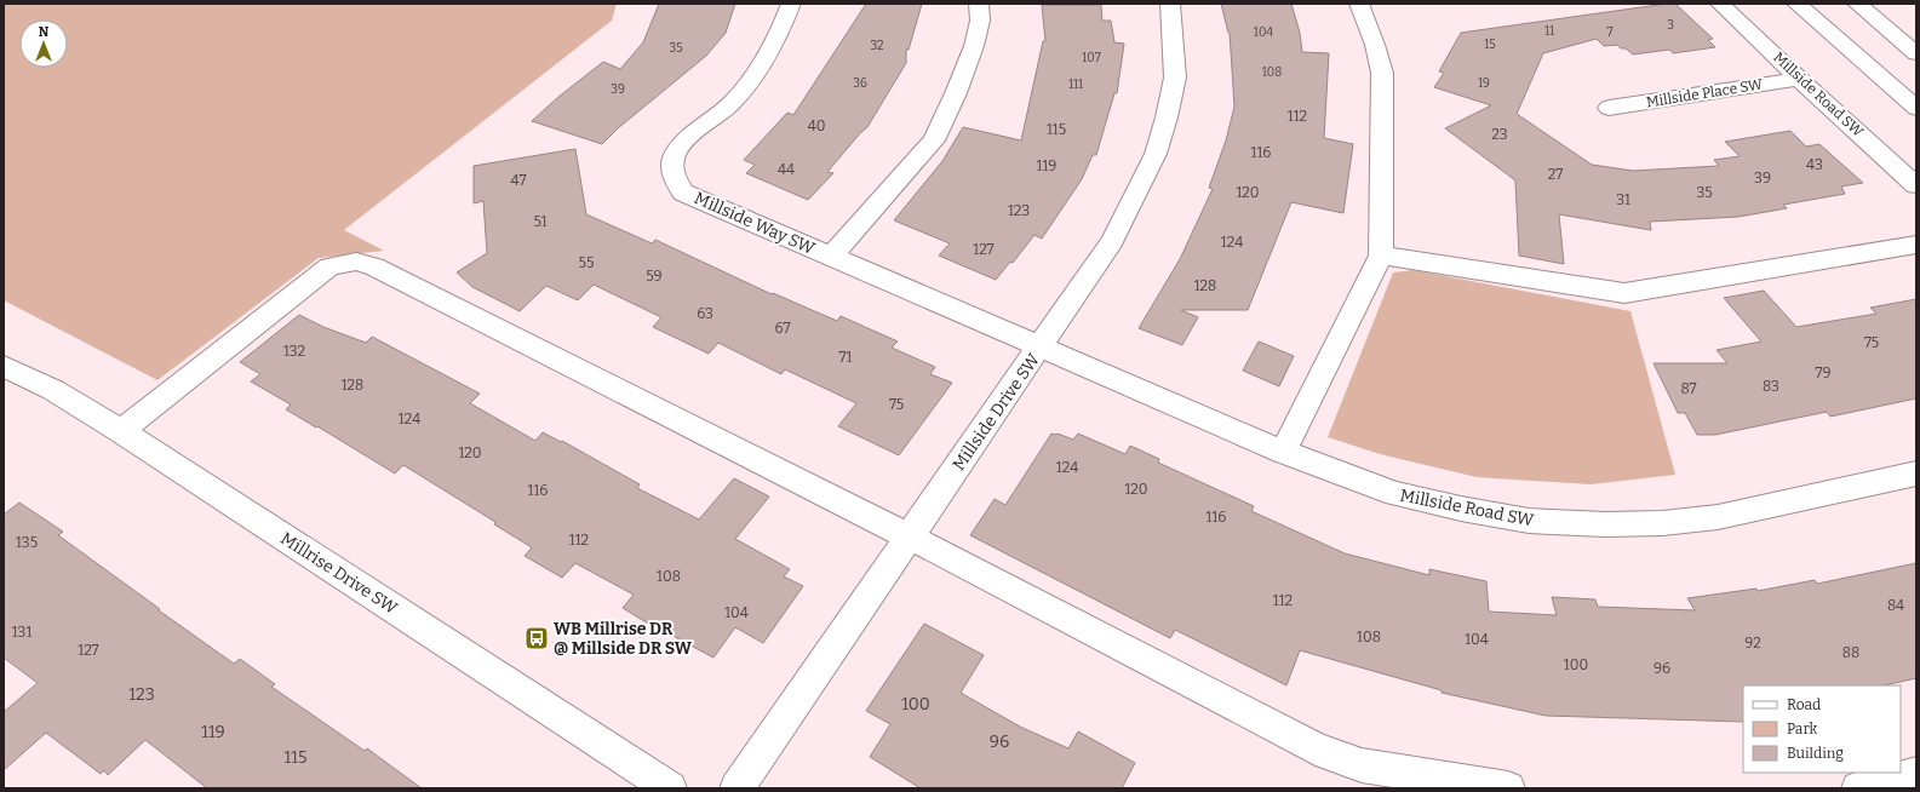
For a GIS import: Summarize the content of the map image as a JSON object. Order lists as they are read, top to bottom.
{
  "streets": {
    "street": [
      "Millside Place SW",
      "Millside Road SW",
      "Millside Way SW",
      "Millside Drive SW",
      "Millrise Drive SW"
    ]
  },
  "crossings": [
    ["Millside Place SW", "Millside Road SW"],
    ["Millside Road SW", "Millside Way SW"],
    ["Millside Road SW", "Millside Drive SW"],
    ["Millside Way SW", "Millside Drive SW"]
  ],
  "places": {
    "bus stop": ["WB Millrise DR @ Millside DR SW"]
  },
  "house_numbers": [
    "3",
    "11",
    "104",
    "7",
    "15",
    "32",
    "35",
    "107",
    "108",
    "36",
    "19",
    "111",
    "39",
    "112",
    "40",
    "115",
    "23",
    "116",
    "43",
    "119",
    "44",
    "27",
    "39",
    "47",
    "120",
    "35",
    "31",
    "123",
    "51",
    "124",
    "127",
    "55",
    "59",
    "128",
    "63",
    "67",
    "75",
    "132",
    "71",
    "79",
    "128",
    "83",
    "87",
    "75",
    "124",
    "120",
    "124",
    "120",
    "116",
    "116",
    "112",
    "135",
    "108",
    "112",
    "84",
    "104",
    "131",
    "108",
    "104",
    "92",
    "127",
    "88",
    "100",
    "96",
    "123",
    "100",
    "119",
    "96",
    "115"
  ],
  "legend": ["Road", "Park", "Building"],
  "north": "top"
}
